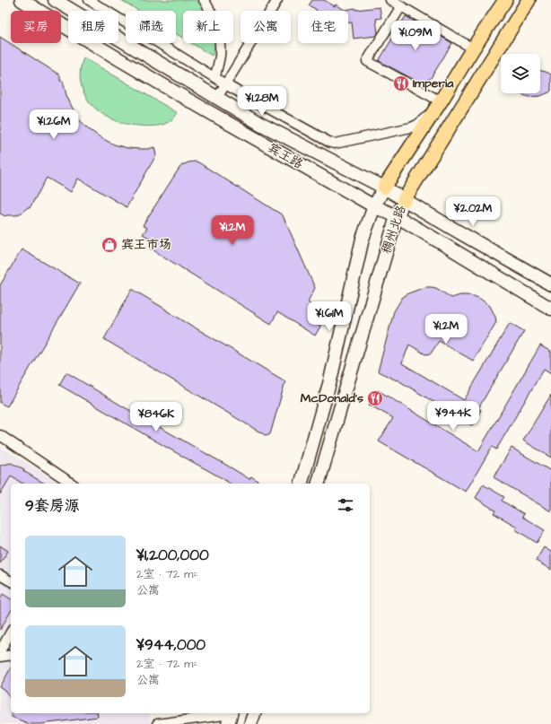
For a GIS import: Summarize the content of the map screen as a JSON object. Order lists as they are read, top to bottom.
{
  "streets": {
    "main road": ["宾王路", "稠州北路"]
  },
  "crossings": [
    ["宾王路", "稠州北路"]
  ],
  "places": {
    "restaurant": ["Imperia", "McDonald's"],
    "shop": ["宾王市场"]
  },
  "page": {
    "chip": [
      "买房",
      "租房",
      "筛选",
      "新上",
      "公寓",
      "住宅"
    ],
    "price": [
      "¥1.09M",
      "¥1.28M",
      "¥1.26M",
      "¥2.02M",
      "¥1.2M",
      "¥1.61M",
      "¥1.2M",
      "¥944K",
      "¥846K"
    ],
    "heading": "9套房源",
    "list": [
      {
        "name": "¥1,200,000",
        "note": "2室 · 72 m² · 公寓"
      },
      {
        "name": "¥944,000",
        "note": "2室 · 72 m² · 公寓"
      }
    ]
  }
}
